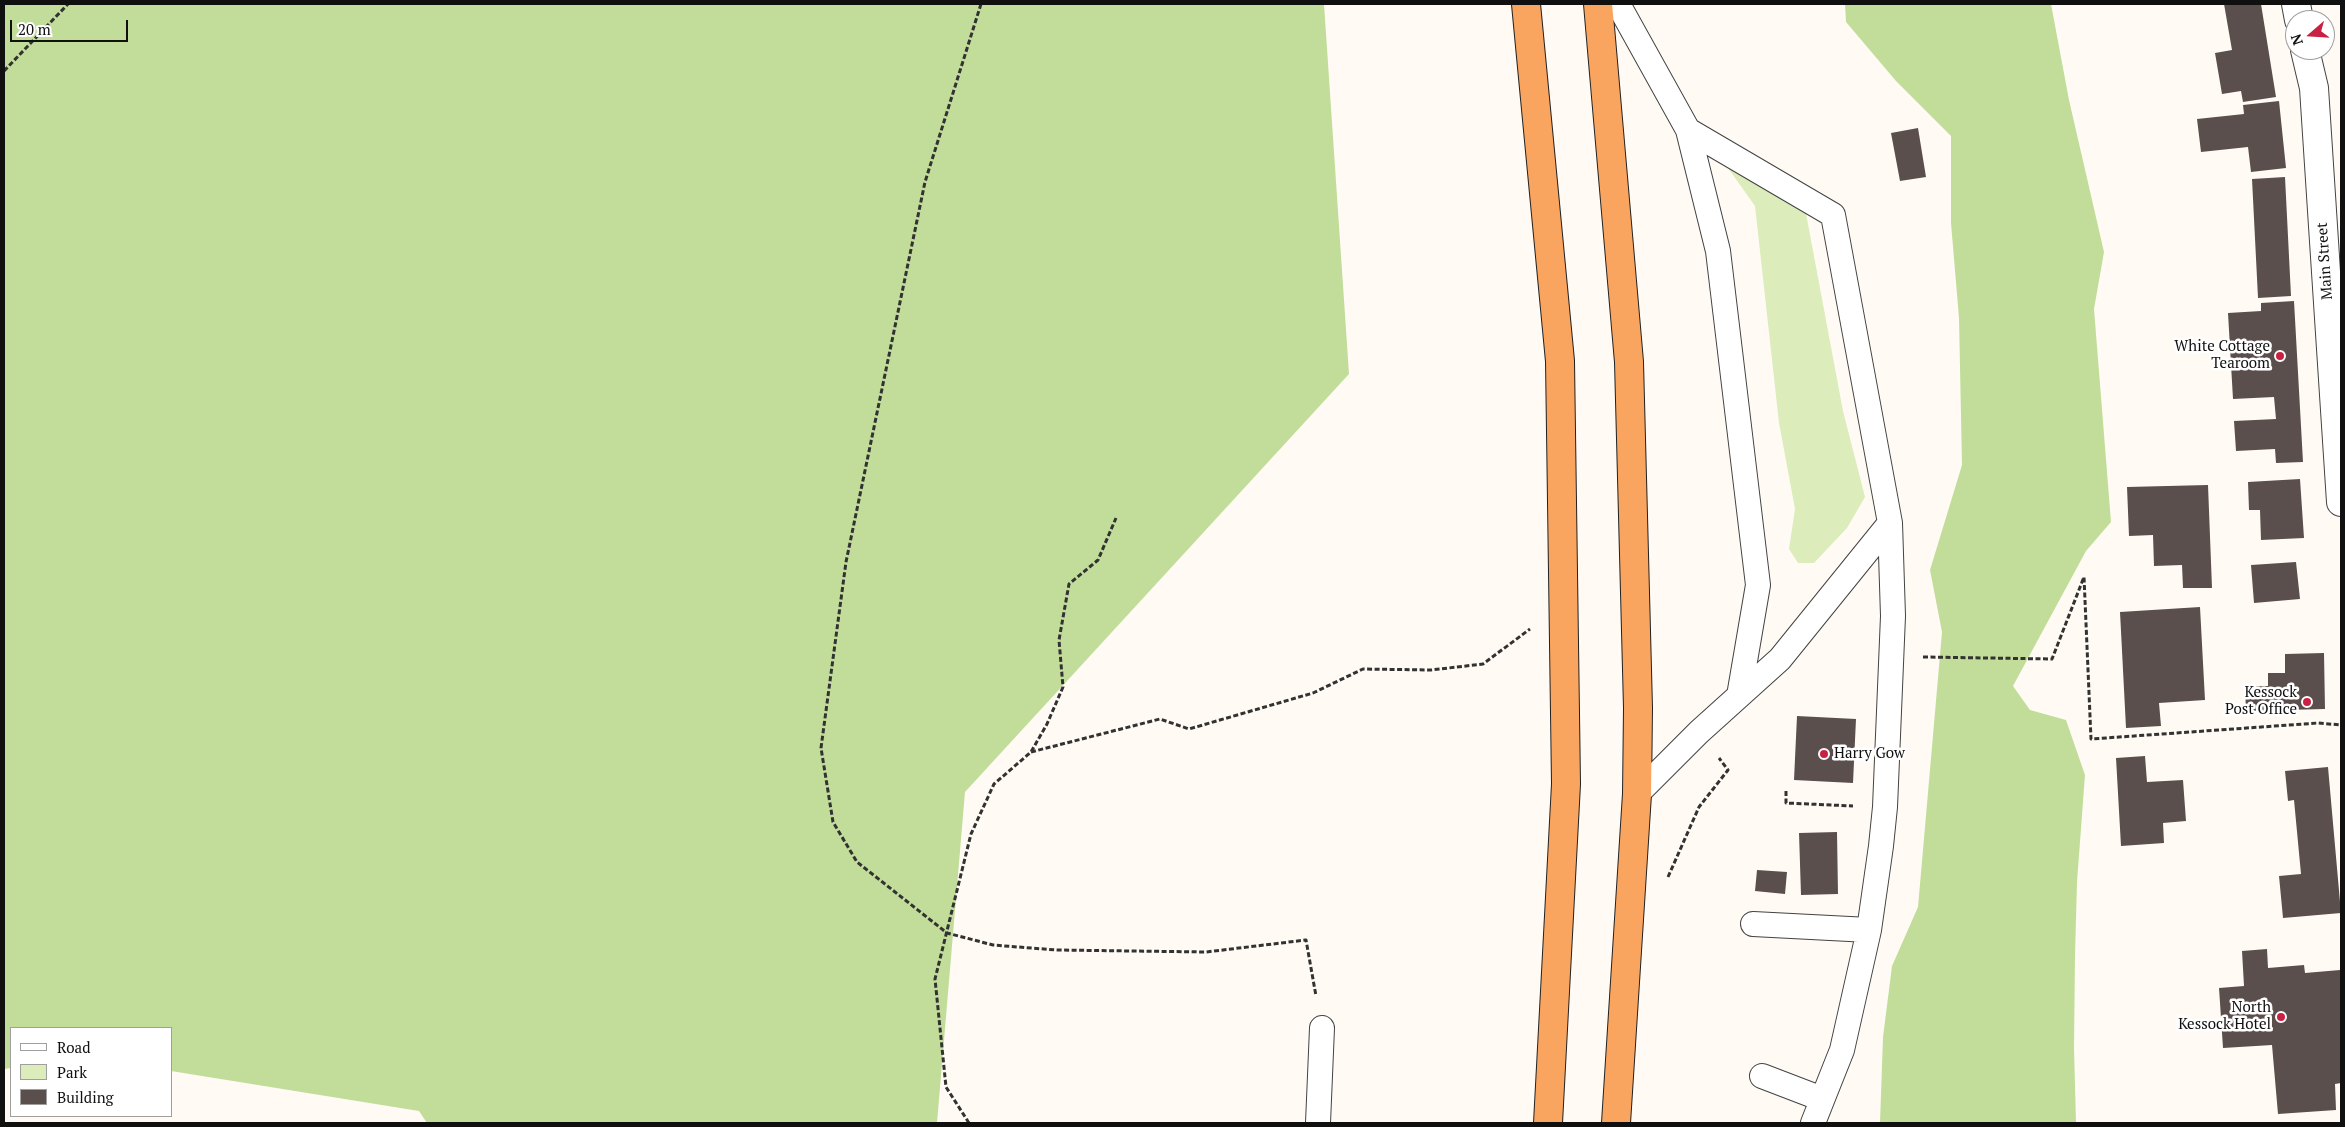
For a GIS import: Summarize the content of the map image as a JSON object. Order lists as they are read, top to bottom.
{
  "streets": {
    "street": ["Main Street"]
  },
  "places": [
    "White Cottage Tearoom",
    "Kessock Post Office",
    "Harry Gow",
    "North Kessock Hotel"
  ],
  "legend": ["Road", "Park", "Building"],
  "scale_bar": "20 m",
  "north": "left"
}
